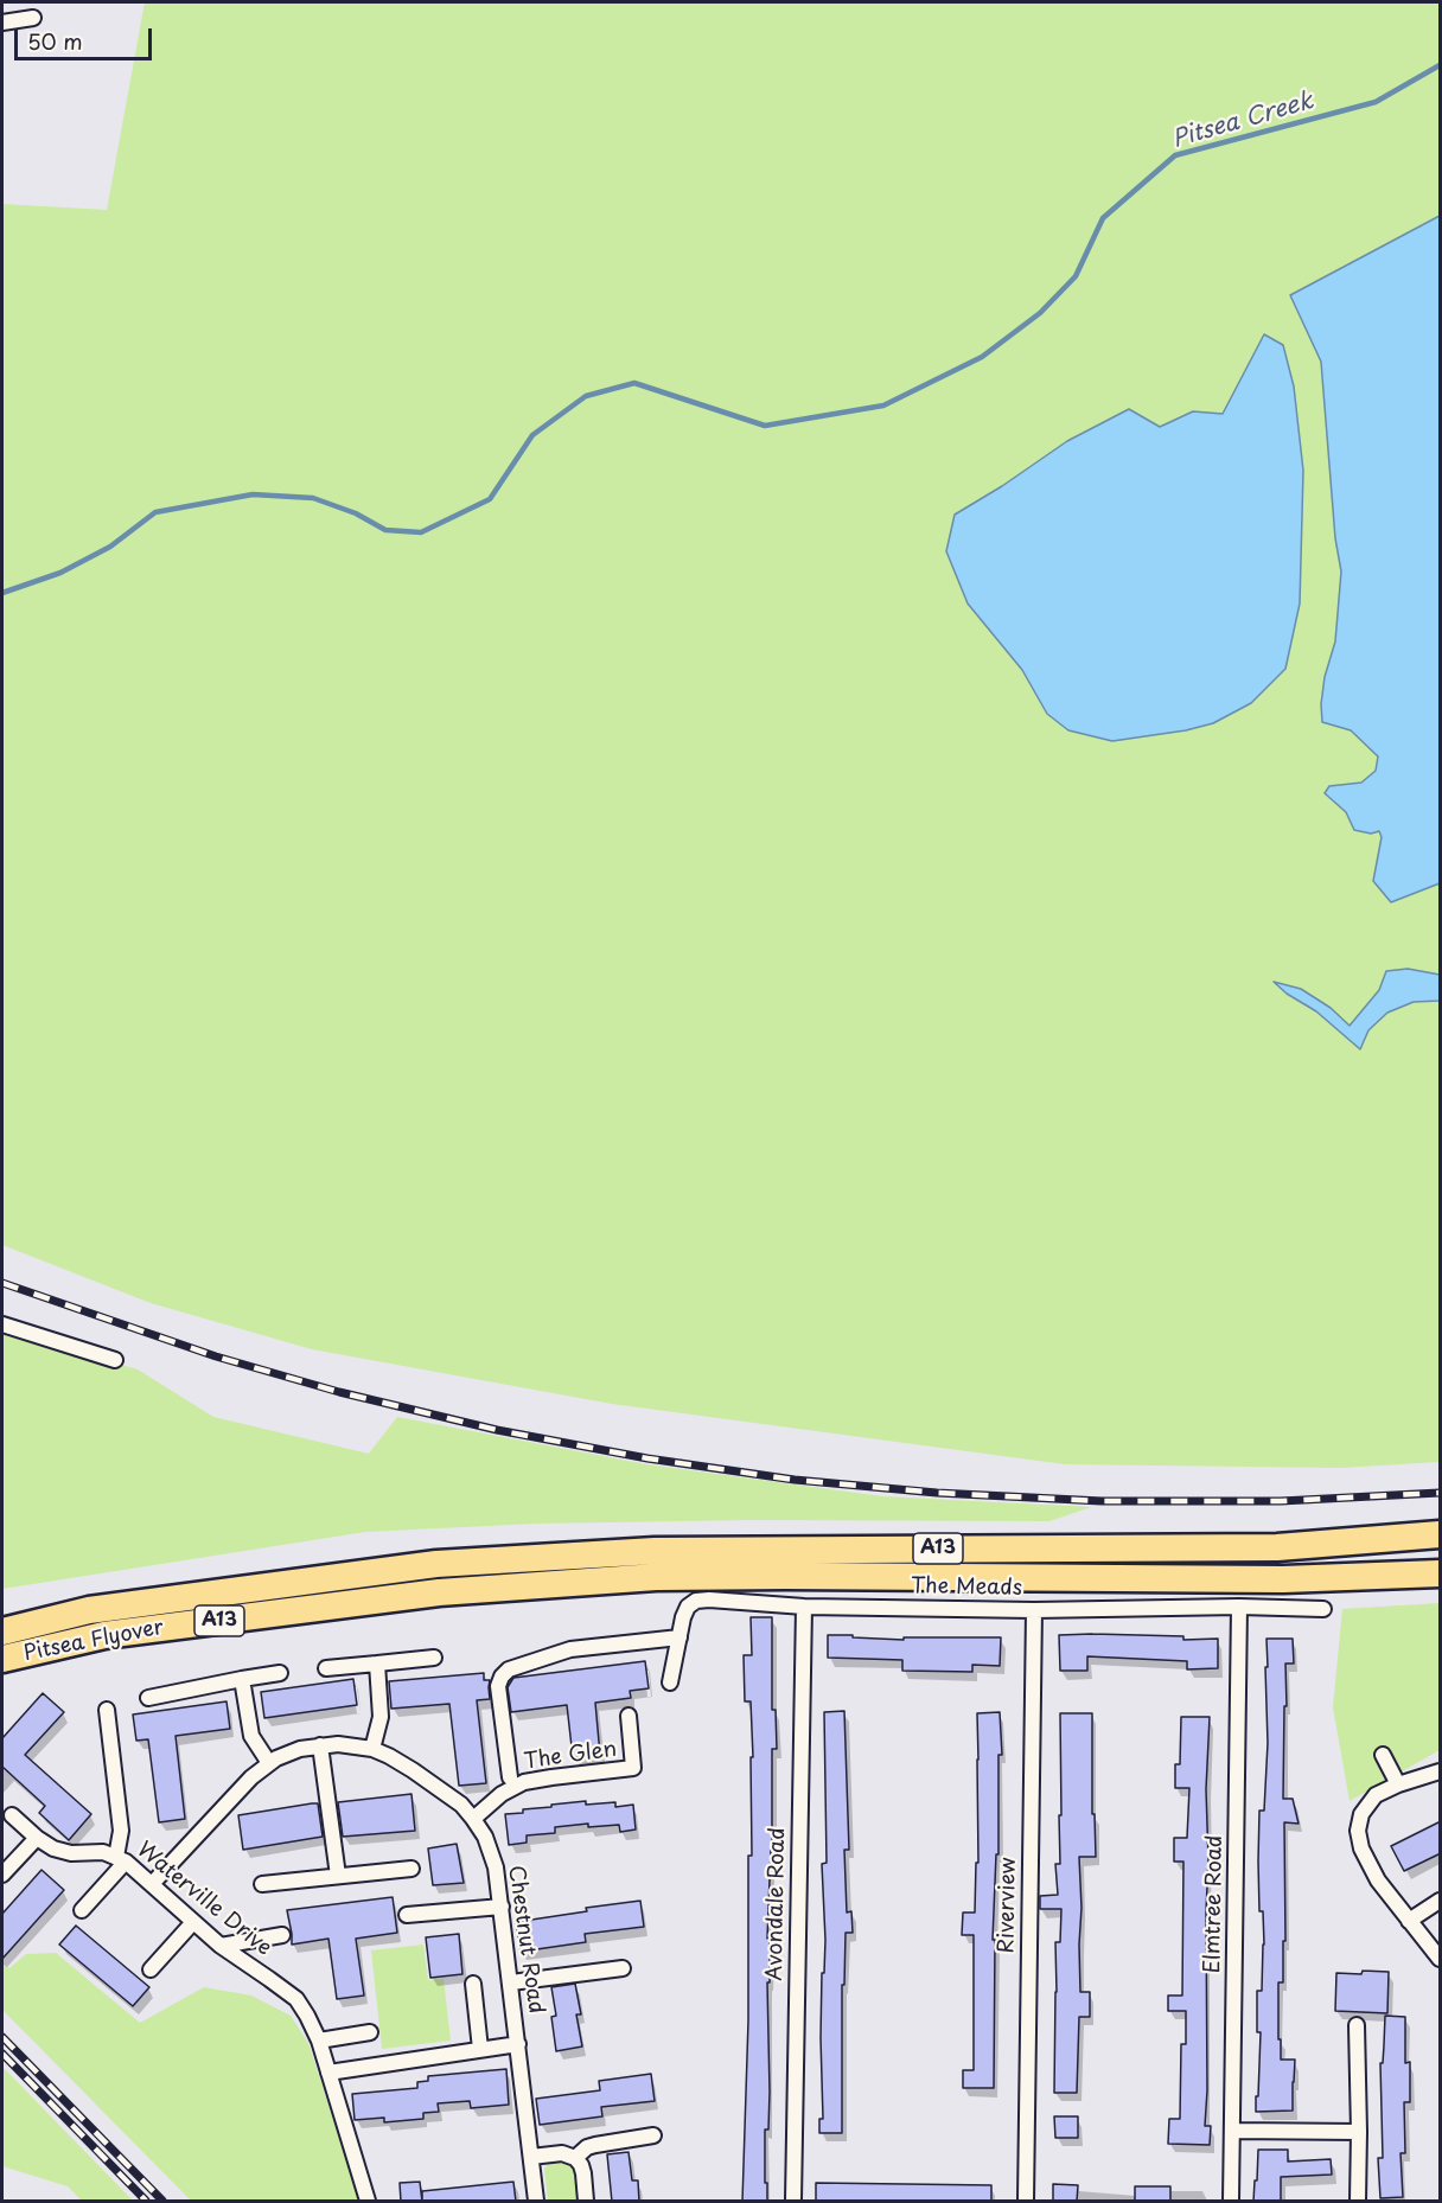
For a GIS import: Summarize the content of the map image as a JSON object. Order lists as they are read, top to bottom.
{
  "streets": {
    "highway": ["A13", "Pitsea Flyover"],
    "street": [
      "The Meads",
      "The Glen",
      "Waterville Drive",
      "Avondale Road",
      "Elmtree Road",
      "Riverview",
      "Chestnut Road"
    ]
  },
  "crossings": [
    ["A13", "Pitsea Flyover"],
    ["The Meads", "Avondale Road"],
    ["The Meads", "Elmtree Road"],
    ["The Meads", "Riverview"],
    ["The Glen", "Chestnut Road"],
    ["Waterville Drive", "Chestnut Road"]
  ],
  "water": ["Pitsea Creek"],
  "scale_bar": "50 m"
}
